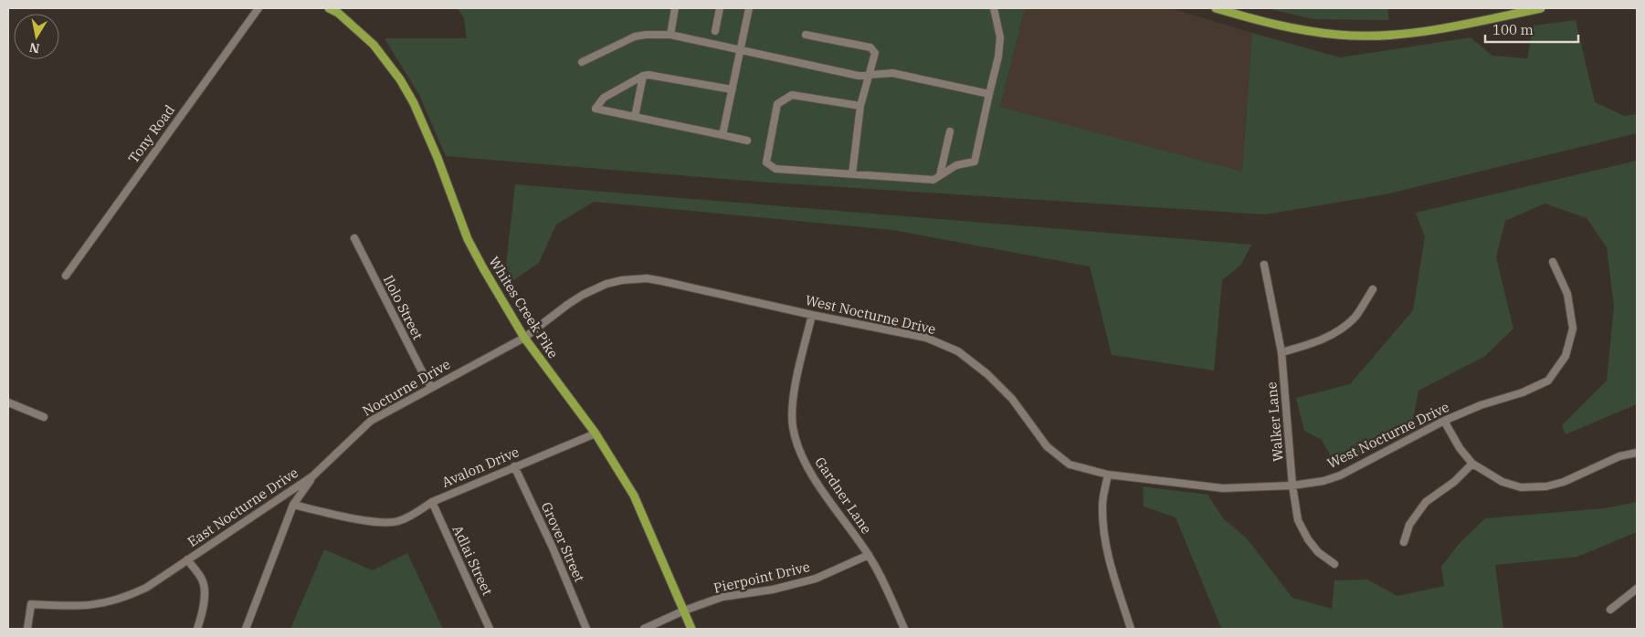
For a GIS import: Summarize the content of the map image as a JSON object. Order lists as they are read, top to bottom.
{
  "streets": {
    "main road": ["Whites Creek Pike"],
    "street": [
      "Tony Road",
      "Ilolo Street",
      "West Nocturne Drive",
      "Nocturne Drive",
      "Walker Lane",
      "Avalon Drive",
      "Gardner Lane",
      "East Nocturne Drive",
      "Grover Street",
      "Adlai Street",
      "Pierpoint Drive"
    ]
  },
  "crossings": [
    ["Ilolo Street", "Nocturne Drive"],
    ["Whites Creek Pike", "West Nocturne Drive"],
    ["Whites Creek Pike", "Nocturne Drive"],
    ["Whites Creek Pike", "Avalon Drive"],
    ["Whites Creek Pike", "Pierpoint Drive"],
    ["West Nocturne Drive", "Nocturne Drive"],
    ["West Nocturne Drive", "Walker Lane"],
    ["West Nocturne Drive", "Gardner Lane"],
    ["Nocturne Drive", "East Nocturne Drive"],
    ["Avalon Drive", "Grover Street"],
    ["Avalon Drive", "Adlai Street"],
    ["Gardner Lane", "Pierpoint Drive"]
  ],
  "scale_bar": "100 m",
  "north": "bottom"
}
